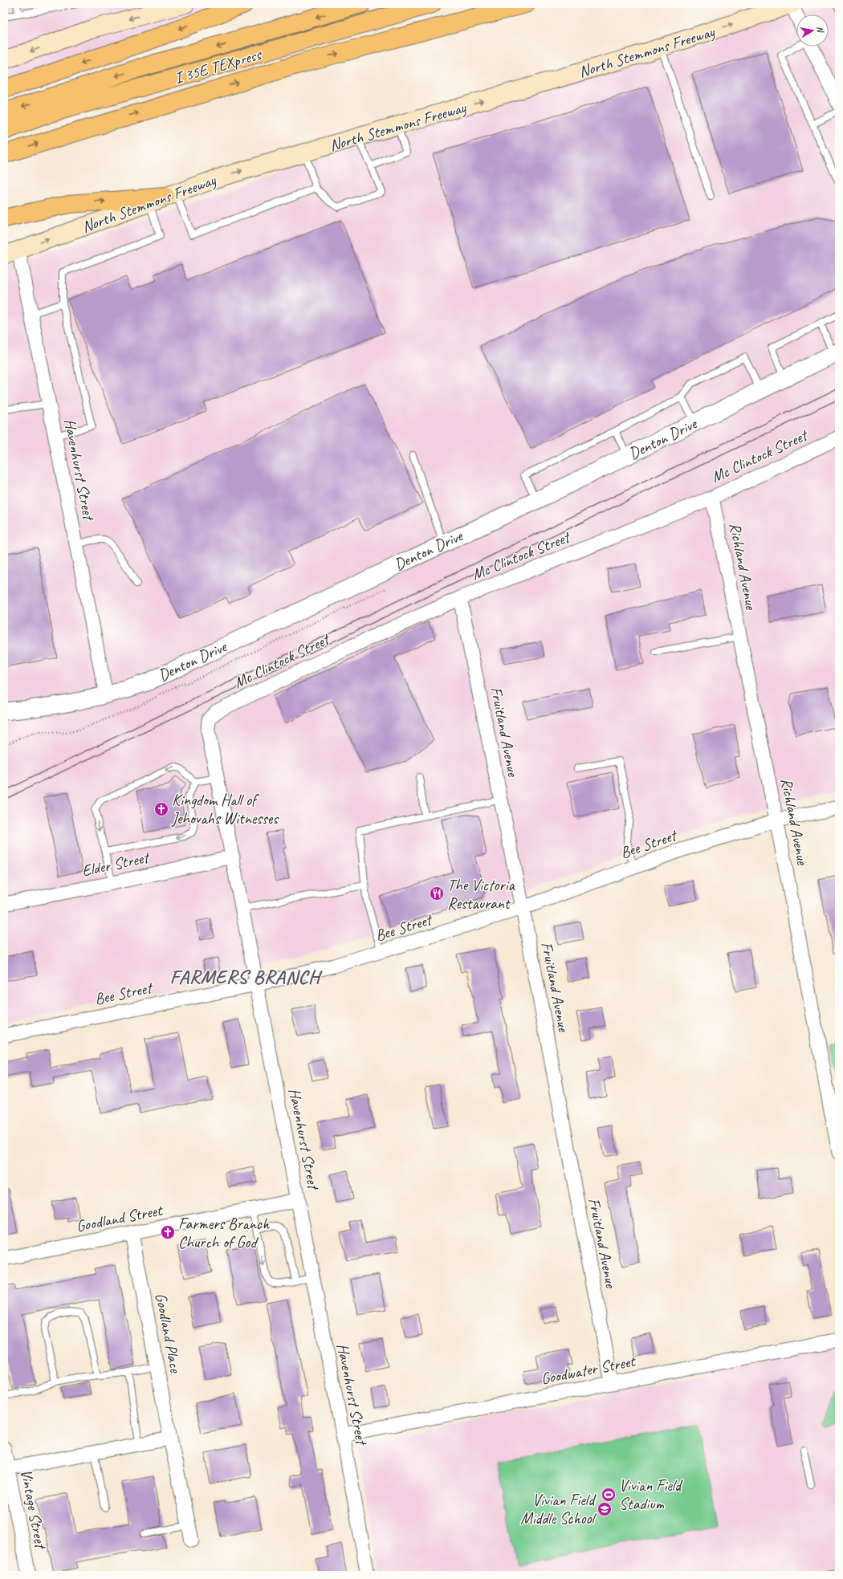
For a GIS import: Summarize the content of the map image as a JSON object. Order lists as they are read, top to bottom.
{
  "streets": {
    "highway": ["I 35E TEXpress"],
    "main road": ["North Stemmons Freeway"],
    "street": [
      "Denton Drive",
      "Mc Clintock Street",
      "Havenhurst Street",
      "Richland Avenue",
      "Fruitland Avenue",
      "Bee Street",
      "Elder Street",
      "Goodland Street",
      "Goodland Place",
      "Goodwater Street",
      "Vintage Street"
    ]
  },
  "crossings": [
    ["North Stemmons Freeway", "Havenhurst Street"],
    ["Denton Drive", "Havenhurst Street"],
    ["Mc Clintock Street", "Havenhurst Street"],
    ["Mc Clintock Street", "Richland Avenue"],
    ["Mc Clintock Street", "Fruitland Avenue"],
    ["Havenhurst Street", "Bee Street"],
    ["Havenhurst Street", "Elder Street"],
    ["Havenhurst Street", "Goodland Street"],
    ["Havenhurst Street", "Goodwater Street"],
    ["Richland Avenue", "Bee Street"],
    ["Fruitland Avenue", "Bee Street"],
    ["Fruitland Avenue", "Goodwater Street"],
    ["Goodland Street", "Goodland Place"]
  ],
  "one_way": ["North Stemmons Freeway"],
  "districts": ["FARMERS BRANCH"],
  "places": {
    "church": ["Kingdom Hall of Jehovahs Witnesses", "Farmers Branch Church of God"],
    "restaurant": ["The Victoria Restaurant"],
    "sports": ["Vivian Field Stadium"],
    "school or university": ["Vivian Field Middle School"]
  },
  "north": "right"
}
